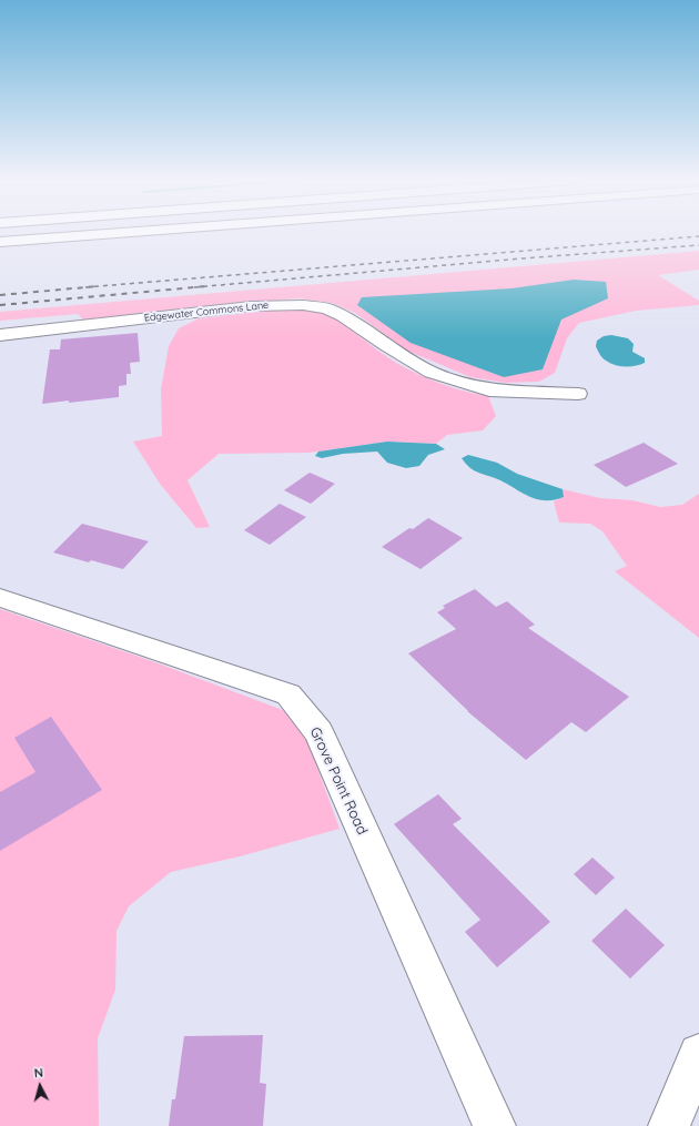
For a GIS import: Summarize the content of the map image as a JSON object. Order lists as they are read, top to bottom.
{
  "streets": {
    "main road": ["Edgewater Commons Lane", "Grove Point Road"]
  },
  "north": "top"
}
